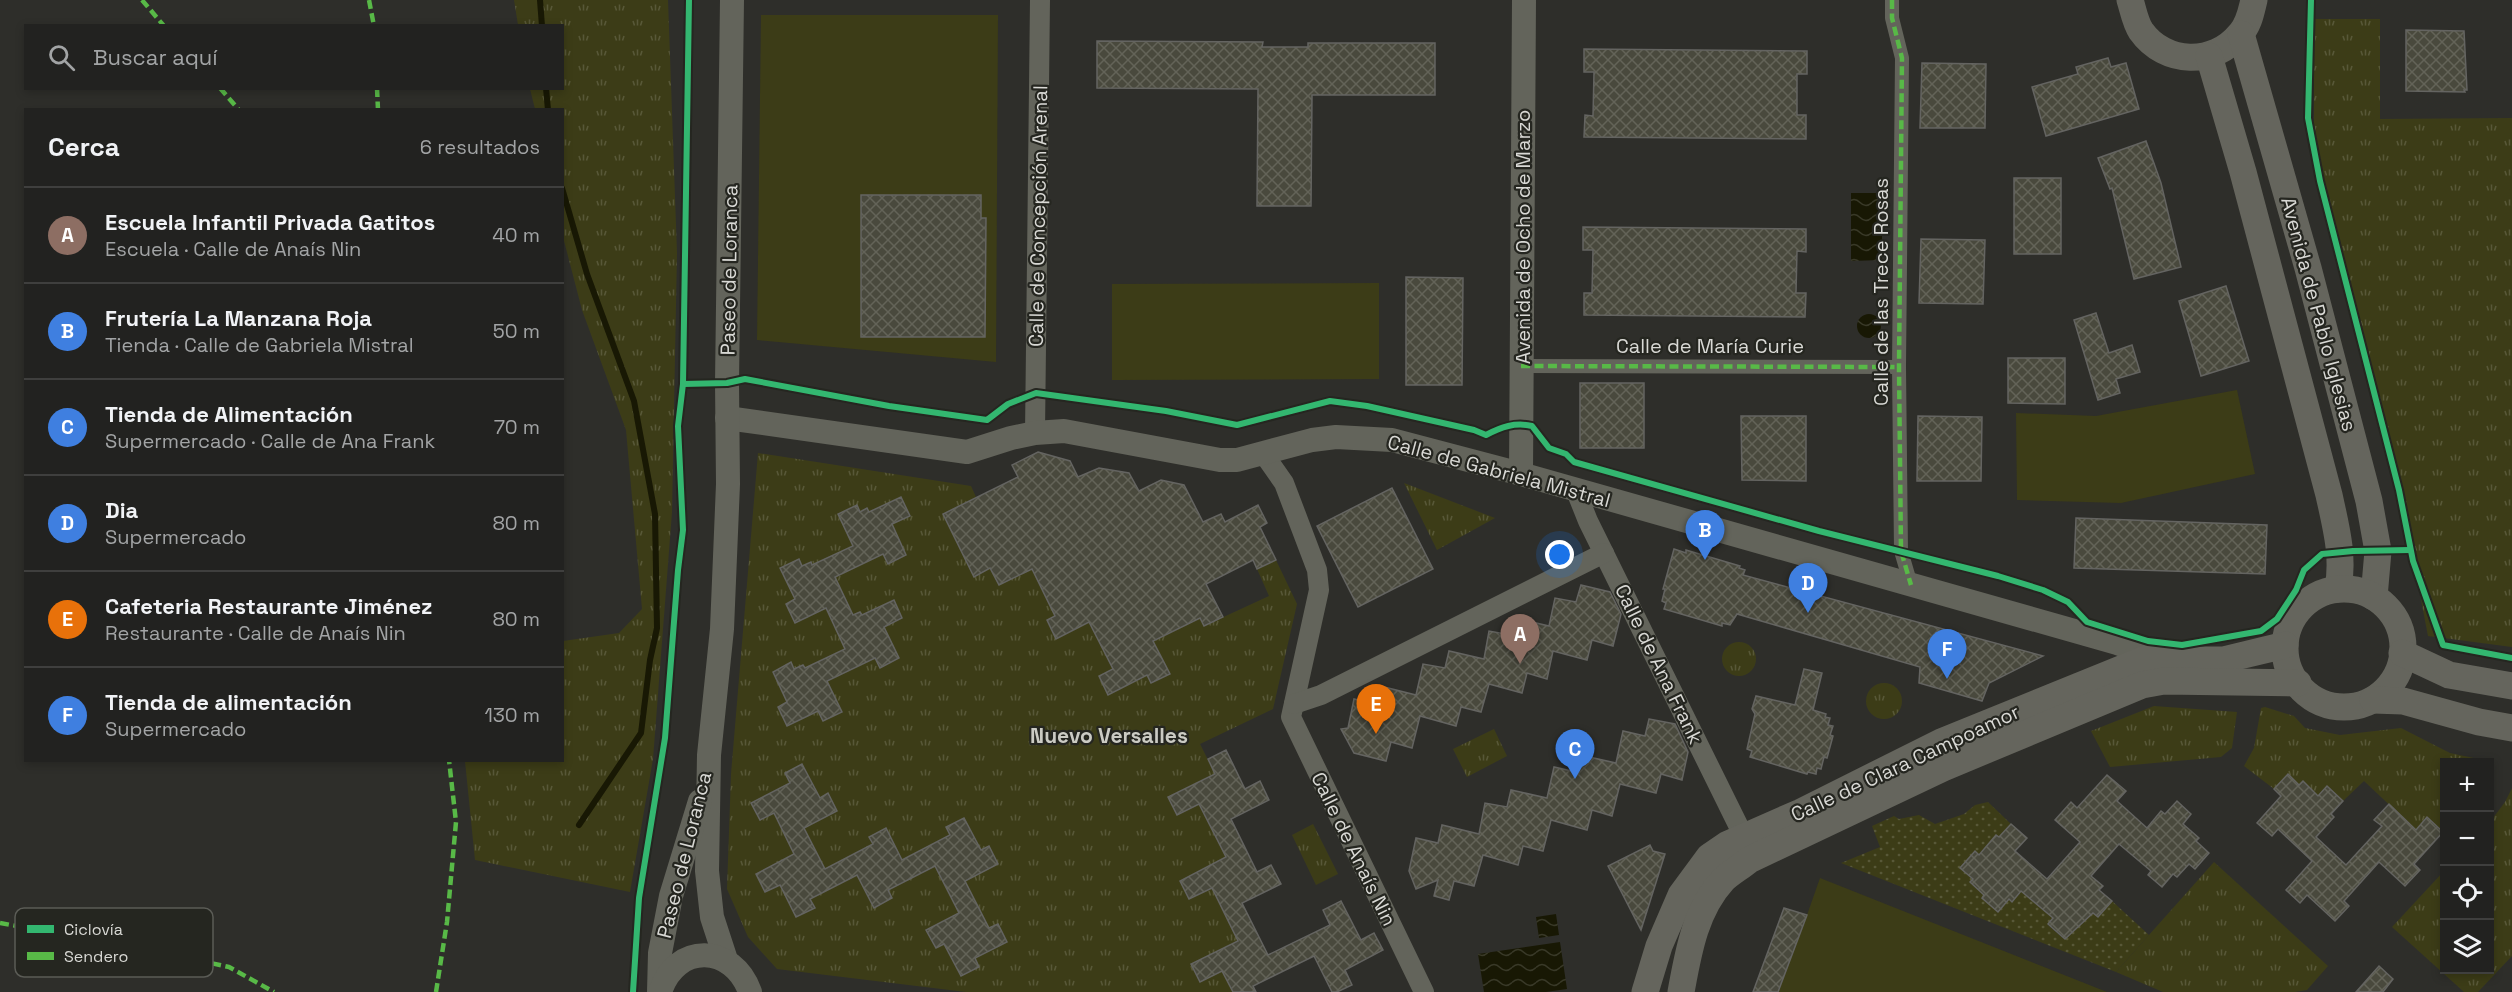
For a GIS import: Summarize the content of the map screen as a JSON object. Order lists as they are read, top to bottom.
{
  "streets": {
    "main road": ["Avenida de Pablo Iglesias", "Calle de Clara Campoamor"],
    "street": [
      "Calle de Concepción Arenal",
      "Avenida de Ocho de Marzo",
      "Paseo de Loranca",
      "Calle de las Trece Rosas",
      "Calle de María Curie",
      "Calle de Gabriela Mistral",
      "Calle de Ana Frank",
      "Calle de Anaís Nin"
    ]
  },
  "crossings": [
    ["Calle de Concepción Arenal", "Calle de Gabriela Mistral"],
    ["Avenida de Ocho de Marzo", "Calle de María Curie"],
    ["Avenida de Ocho de Marzo", "Calle de Gabriela Mistral"],
    ["Paseo de Loranca", "Calle de Gabriela Mistral"],
    ["Calle de las Trece Rosas", "Calle de María Curie"],
    ["Calle de las Trece Rosas", "Calle de Gabriela Mistral"],
    ["Avenida de Pablo Iglesias", "Calle de Clara Campoamor"],
    ["Calle de Gabriela Mistral", "Calle de Ana Frank"],
    ["Calle de Gabriela Mistral", "Calle de Clara Campoamor"],
    ["Calle de Gabriela Mistral", "Calle de Anaís Nin"],
    ["Calle de Ana Frank", "Calle de Clara Campoamor"]
  ],
  "districts": ["Nuevo Versalles"],
  "legend": ["Ciclovía", "Sendero"],
  "page": {
    "search": "Buscar aquí",
    "heading": ["Cerca", "6 resultados"],
    "list": [
      {
        "mark": "A",
        "name": "Escuela Infantil Privada Gatitos",
        "note": "Escuela · Calle de Anaís Nin",
        "value": "40 m"
      },
      {
        "mark": "B",
        "name": "Frutería La Manzana Roja",
        "note": "Tienda · Calle de Gabriela Mistral",
        "value": "50 m"
      },
      {
        "mark": "C",
        "name": "Tienda de Alimentación",
        "note": "Supermercado · Calle de Ana Frank",
        "value": "70 m"
      },
      {
        "mark": "D",
        "name": "Dia",
        "note": "Supermercado",
        "value": "80 m"
      },
      {
        "mark": "E",
        "name": "Cafeteria Restaurante Jiménez",
        "note": "Restaurante · Calle de Anaís Nin",
        "value": "80 m"
      },
      {
        "mark": "F",
        "name": "Tienda de alimentación",
        "note": "Supermercado",
        "value": "130 m"
      }
    ],
    "pins": [
      "B",
      "D",
      "A",
      "F",
      "E",
      "C"
    ],
    "map_buttons": ["+", "−"]
  }
}
